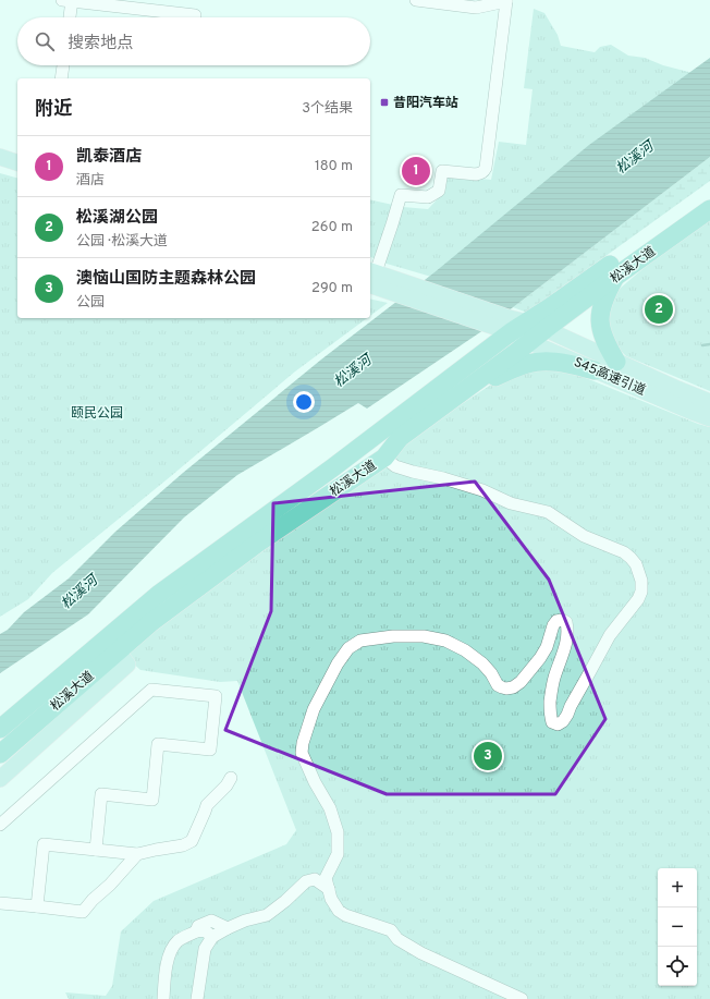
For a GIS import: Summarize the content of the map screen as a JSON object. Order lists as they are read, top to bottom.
{
  "streets": {
    "highway": ["松溪大道"],
    "main road": ["S45高速引道"]
  },
  "crossings": [
    ["松溪大道", "S45高速引道"]
  ],
  "water": ["松溪河"],
  "parks": ["颐民公园"],
  "places": {
    "transit": ["昔阳汽车站"]
  },
  "page": {
    "search": "搜索地点",
    "heading": ["附近", "3个结果"],
    "list": [
      {
        "mark": "1",
        "name": "凯泰酒店",
        "note": "酒店",
        "value": "180 m"
      },
      {
        "mark": "2",
        "name": "松溪湖公园",
        "note": "公园 · 松溪大道",
        "value": "260 m"
      },
      {
        "mark": "3",
        "name": "澳恼山国防主题森林公园",
        "note": "公园",
        "value": "290 m"
      }
    ],
    "pins": ["1", "2", "3"],
    "map_buttons": ["+", "−"]
  }
}
